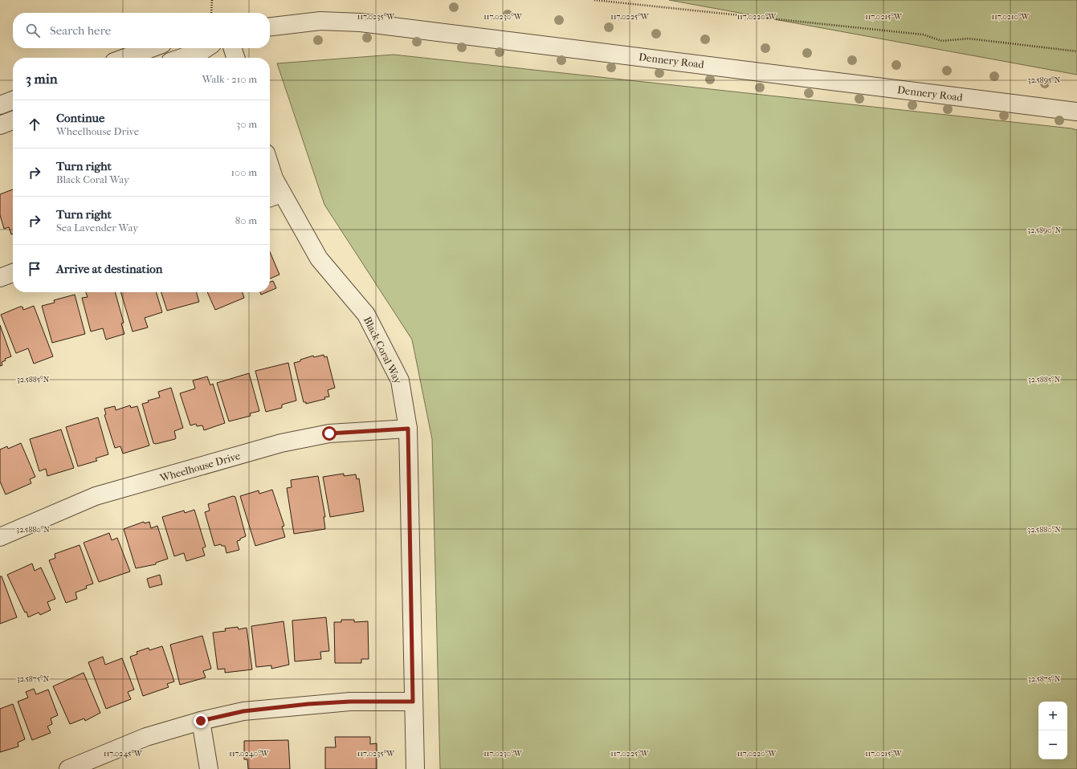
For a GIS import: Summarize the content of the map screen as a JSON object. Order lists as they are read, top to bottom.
{
  "streets": {
    "street": ["Dennery Road", "Black Coral Way", "Wheelhouse Drive"]
  },
  "crossings": [
    ["Black Coral Way", "Wheelhouse Drive"]
  ],
  "page": {
    "search": "Search here",
    "heading": ["3 min", "Walk · 210 m"],
    "list": [
      ["Continue", "Wheelhouse Drive", "30 m"],
      ["Turn right", "Black Coral Way", "100 m"],
      ["Turn right", "Sea Lavender Way", "80 m"],
      "Arrive at destination"
    ],
    "map_buttons": ["+", "−"]
  },
  "coordinates": [
    "117.0235°W",
    "117.0230°W",
    "117.0225°W",
    "117.0220°W",
    "117.0215°W",
    "117.0210°W",
    "32.5895°N",
    "32.5890°N",
    "32.5885°N",
    "32.5880°N",
    "32.5875°N",
    "117.0245°W",
    "117.0240°W"
  ]
}
